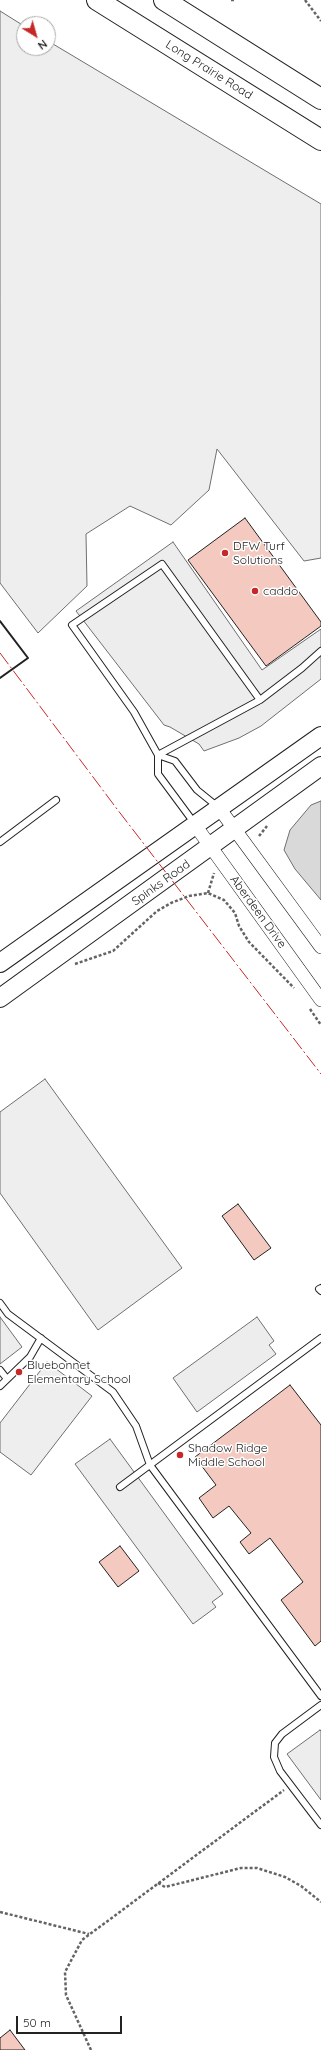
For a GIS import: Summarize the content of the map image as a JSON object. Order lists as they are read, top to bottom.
{
  "streets": {
    "main road": ["Long Prairie Road", "Spinks Road"],
    "street": ["Aberdeen Drive"]
  },
  "crossings": [
    ["Spinks Road", "Aberdeen Drive"]
  ],
  "places": [
    "DFW Turf Solutions",
    "caddo",
    "Bluebonnet Elementary School",
    "Shadow Ridge Middle School"
  ],
  "scale_bar": "50 m",
  "north": "bottom right"
}
